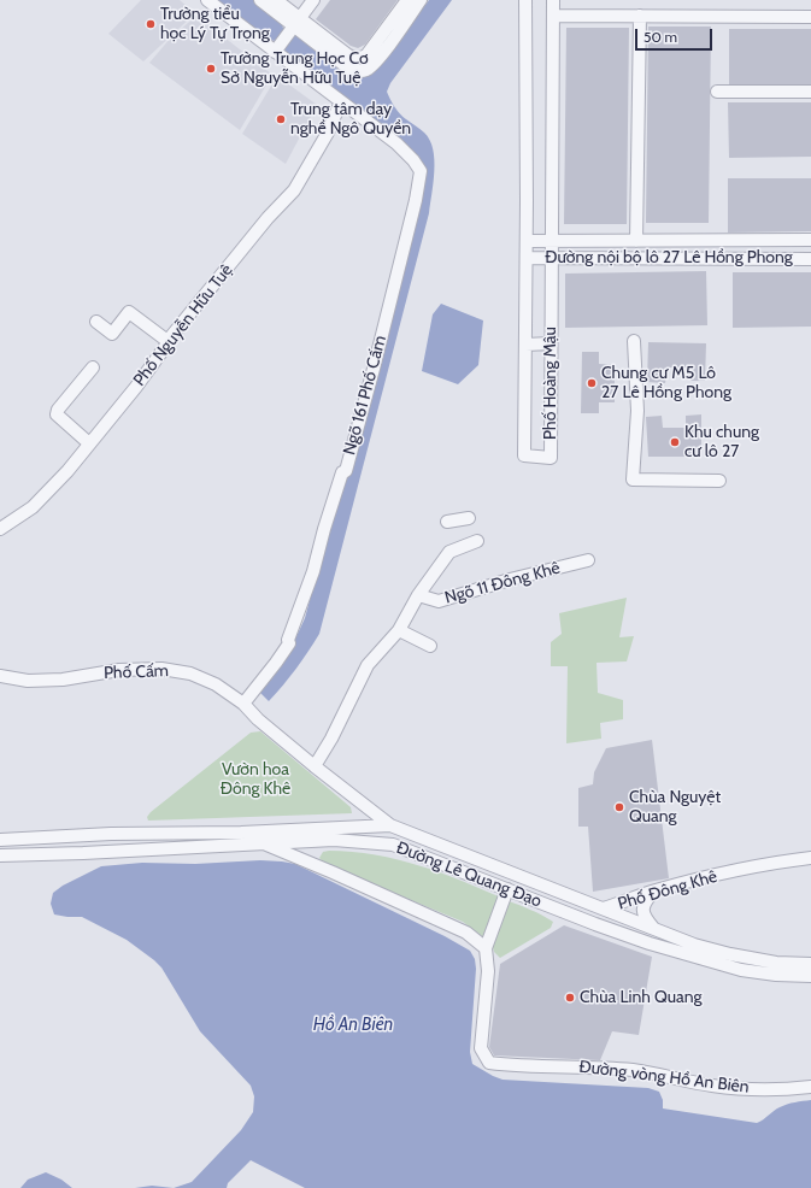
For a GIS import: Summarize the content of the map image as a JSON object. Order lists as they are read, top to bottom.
{
  "streets": {
    "street": [
      "Đường nội bộ lô 27 Lê Hồng Phong",
      "Phố Nguyễn Hữu Tuệ",
      "Phố Hoàng Mậu",
      "Ngõ 161 Phố Cấm",
      "Ngõ 11 Đông Khê",
      "Phố Cấm",
      "Đường Lê Quang Đạo",
      "Phố Đông Khê",
      "Đường vòng Hồ An Biên"
    ]
  },
  "crossings": [
    ["Đường nội bộ lô 27 Lê Hồng Phong", "Phố Hoàng Mậu"],
    ["Phố Nguyễn Hữu Tuệ", "Ngõ 161 Phố Cấm"],
    ["Ngõ 161 Phố Cấm", "Phố Cấm"],
    ["Phố Cấm", "Phố Đông Khê"],
    ["Đường Lê Quang Đạo", "Phố Đông Khê"],
    ["Đường Lê Quang Đạo", "Đường vòng Hồ An Biên"]
  ],
  "water": ["Hồ An Biên"],
  "parks": ["Vườn hoa Đông Khê"],
  "places": [
    "Trường tiểu học Lý Tự Trọng",
    "Trường Trung Học Cơ Sở Nguyễn Hữu Tuệ",
    "Trung tâm dạy nghề Ngô Quyền",
    "Chung cư M5 Lô 27 Lê Hồng Phong",
    "Khu chung cư lô 27",
    "Chùa Nguyệt Quang",
    "Chùa Linh Quang"
  ],
  "scale_bar": "50 m"
}
